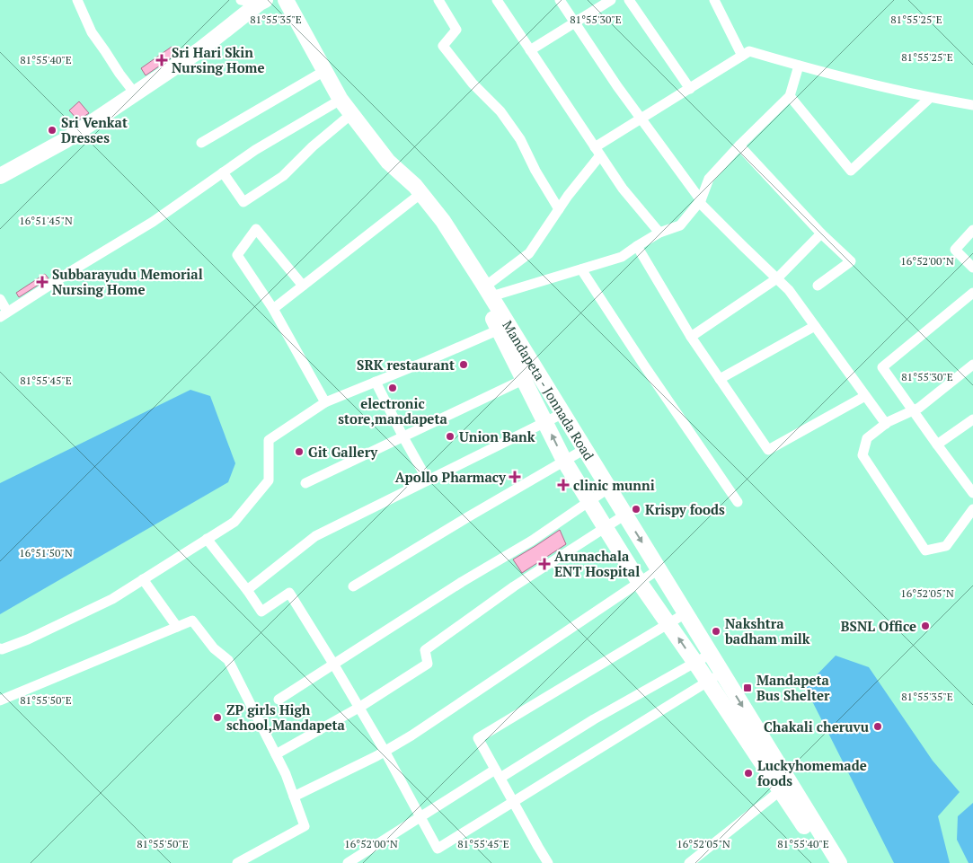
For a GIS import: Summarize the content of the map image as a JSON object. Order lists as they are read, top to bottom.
{
  "streets": {
    "main road": ["Mandapeta - Jonnada Road"]
  },
  "places": {
    "health": [
      "Sri Hari Skin Nursing Home",
      "Subbarayudu Memorial Nursing Home",
      "Apollo Pharmacy",
      "clinic munni",
      "Arunachala ENT Hospital"
    ],
    "other": [
      "Sri Venkat Dresses",
      "SRK restaurant",
      "electronic store,mandapeta",
      "Union Bank",
      "Git Gallery",
      "Krispy foods",
      "BSNL Office",
      "Nakshtra badham milk",
      "ZP girls High school,Mandapeta",
      "Chakali cheruvu",
      "Luckyhomemade foods"
    ],
    "transit": ["Mandapeta Bus Shelter"]
  },
  "coordinates": [
    "81°55'35\"E",
    "81°55'30\"E",
    "81°55'25\"E",
    "81°55'40\"E",
    "16°51'45\"N",
    "16°52'00\"N",
    "81°55'45\"E",
    "16°51'50\"N",
    "16°52'05\"N",
    "81°55'50\"E"
  ]
}
